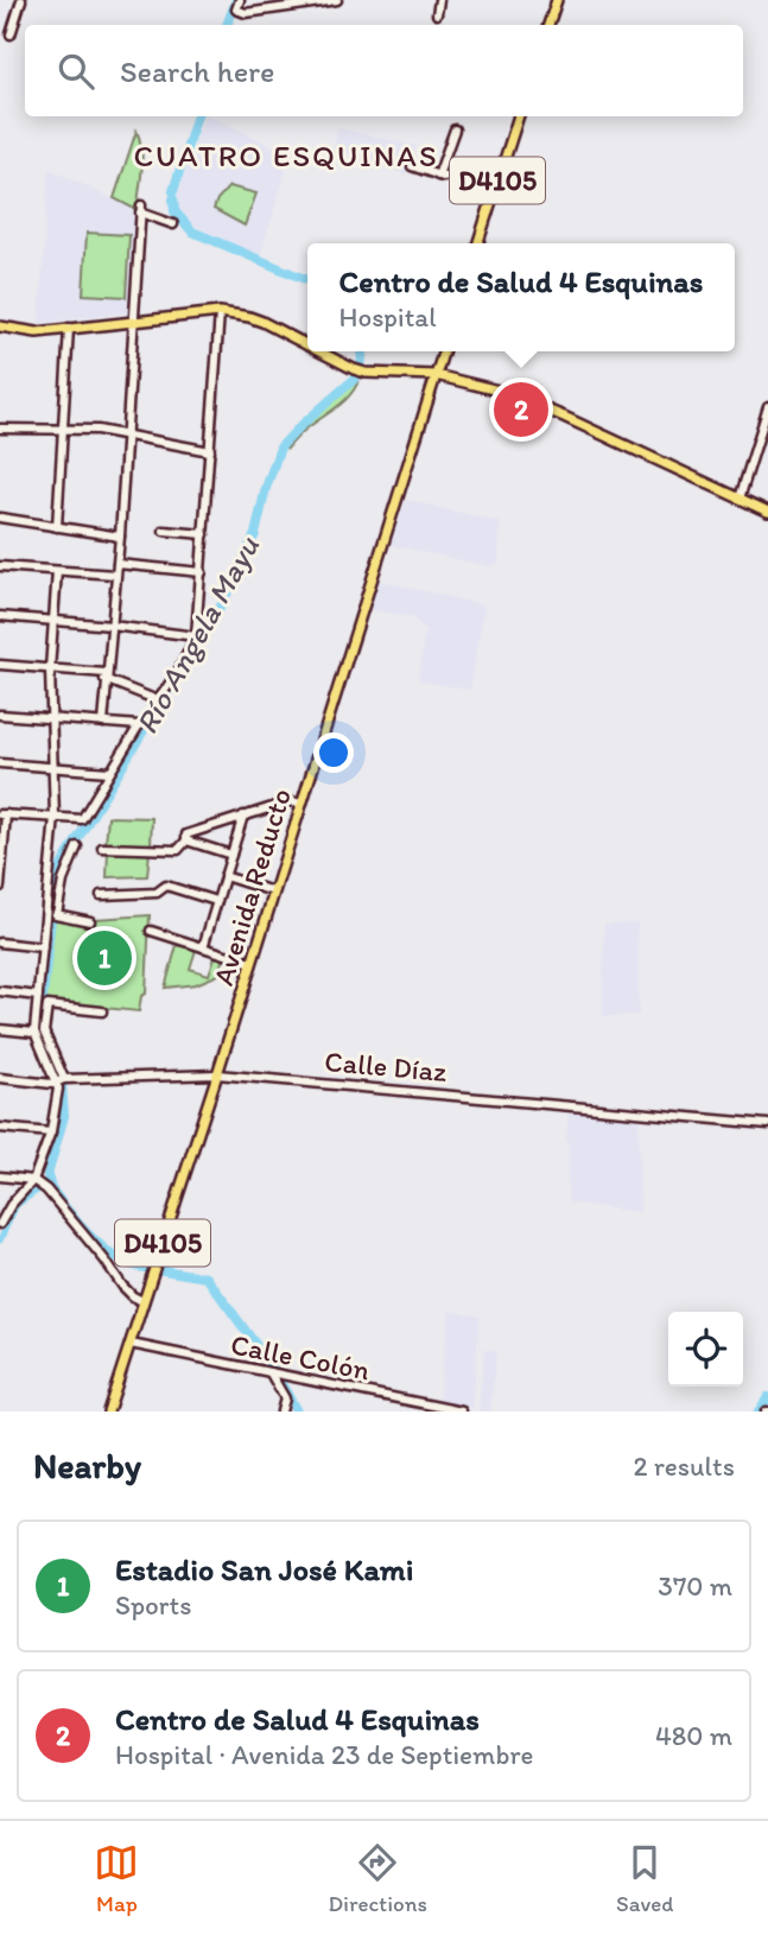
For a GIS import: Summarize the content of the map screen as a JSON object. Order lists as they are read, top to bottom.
{
  "streets": {
    "main road": ["D4105", "Avenida Reducto"],
    "street": ["Calle Díaz", "Calle Colón"]
  },
  "crossings": [
    ["D4105", "Avenida Reducto"],
    ["Avenida Reducto", "Calle Díaz"],
    ["Avenida Reducto", "Calle Colón"]
  ],
  "districts": ["CUATRO ESQUINAS"],
  "water": ["Río Angela Mayu"],
  "page": {
    "search": "Search here",
    "popup": ["Centro de Salud 4 Esquinas", "Hospital"],
    "pins": ["2", "1"],
    "heading": ["Nearby", "2 results"],
    "list": [
      {
        "mark": "1",
        "name": "Estadio San José Kami",
        "note": "Sports",
        "value": "370 m"
      },
      {
        "mark": "2",
        "name": "Centro de Salud 4 Esquinas",
        "note": "Hospital · Avenida 23 de Septiembre",
        "value": "480 m"
      }
    ],
    "nav": ["Map", "Directions", "Saved"]
  }
}
